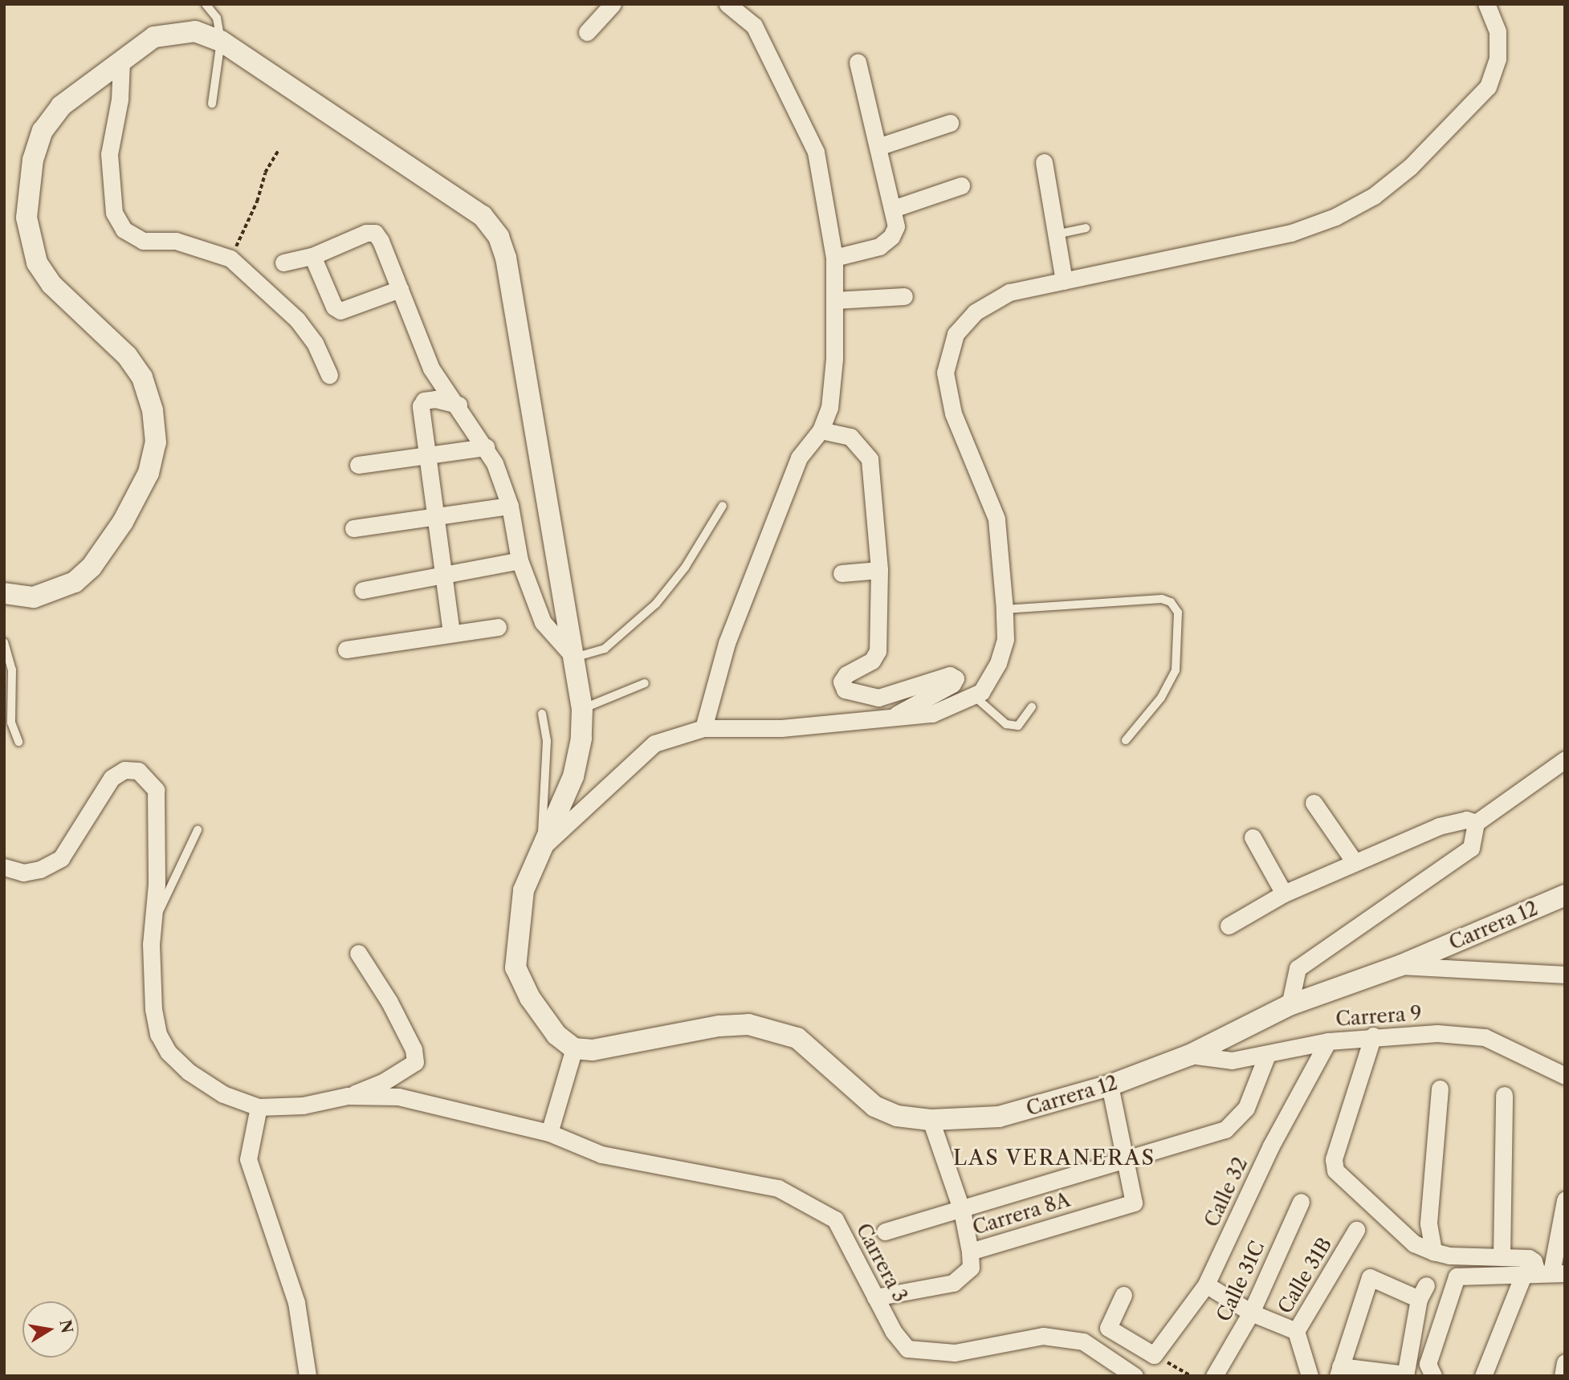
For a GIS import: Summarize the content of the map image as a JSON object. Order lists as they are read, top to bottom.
{
  "streets": {
    "street": [
      "Carrera 12",
      "Carrera 9",
      "Calle 32",
      "Carrera 8A",
      "Carrera 3",
      "Calle 31B",
      "Calle 31C"
    ]
  },
  "crossings": [
    ["Carrera 12", "Carrera 9"],
    ["Carrera 9", "Calle 32"],
    ["Carrera 8A", "Carrera 3"]
  ],
  "districts": ["LAS VERANERAS"],
  "north": "right"
}
